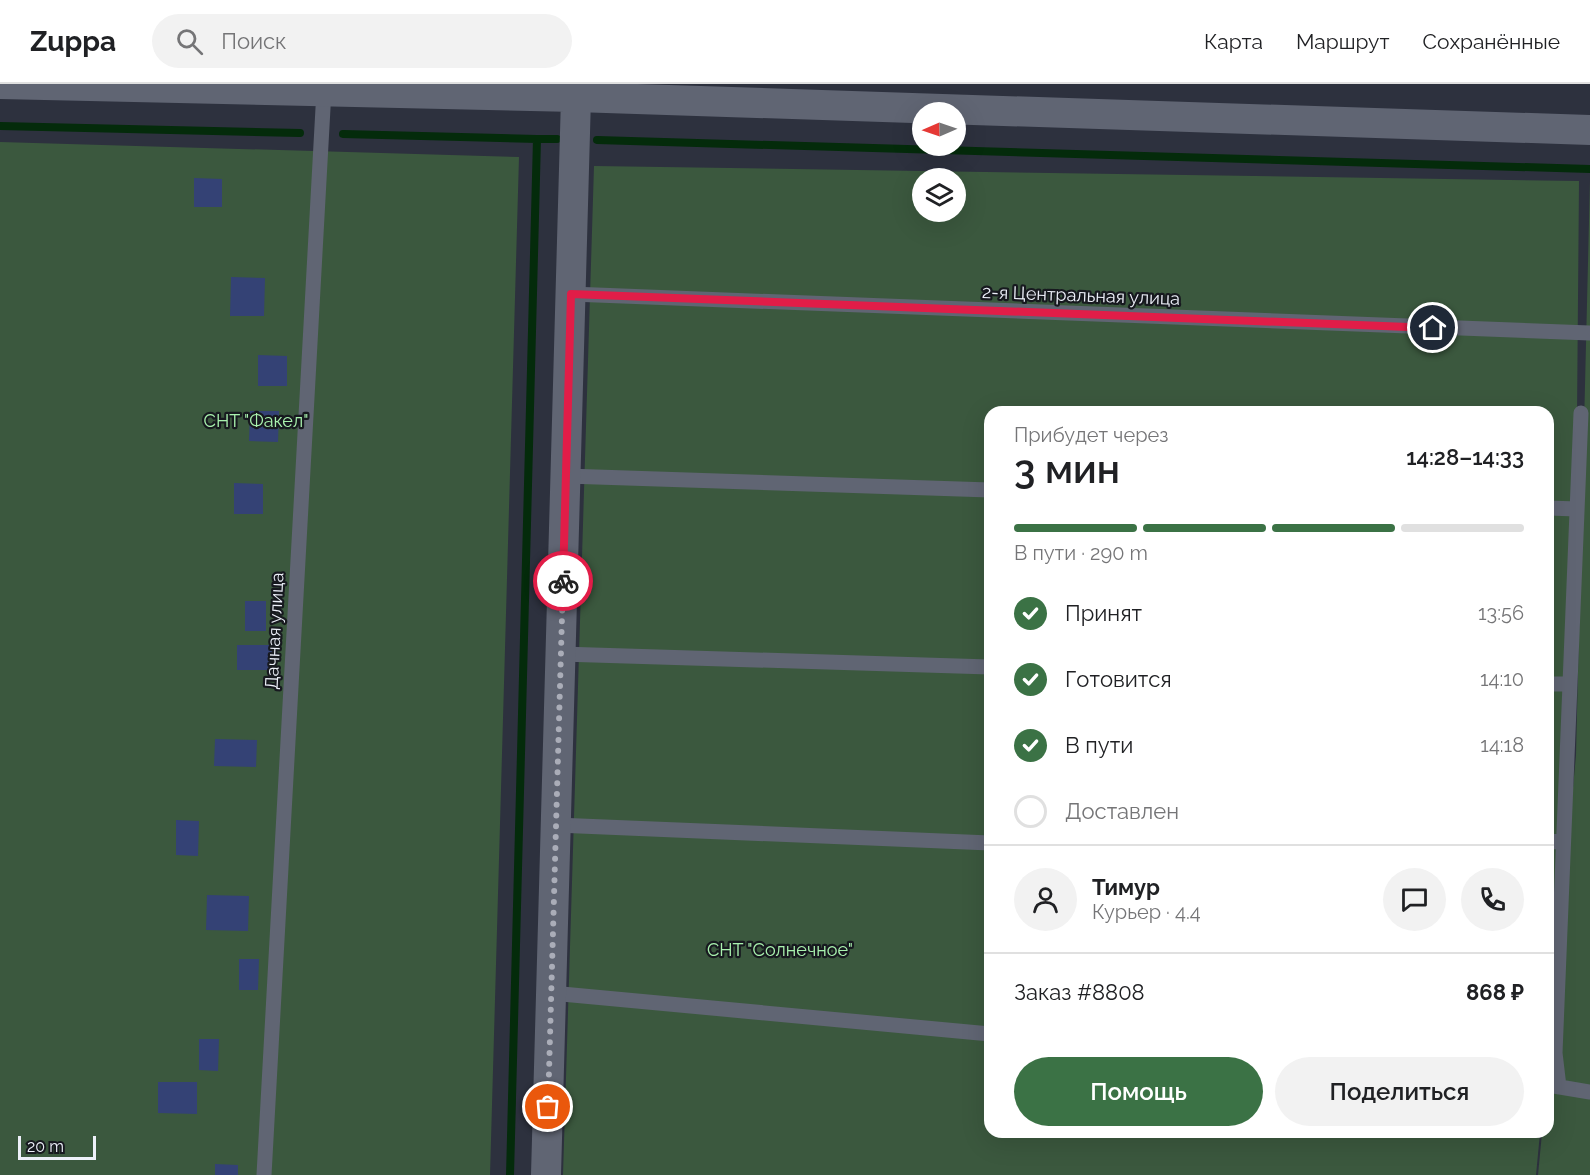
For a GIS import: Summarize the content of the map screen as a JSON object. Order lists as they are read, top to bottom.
{
  "streets": {
    "lane": ["2-я Центральная улица", "Дачная улица"]
  },
  "parks": ["СНТ \"Факел\"", "СНТ \"Солнечное\""],
  "scale_bar": "20 m",
  "north": "left",
  "page": {
    "header": "Zuppa",
    "search": "Поиск",
    "nav": ["Карта", "Маршрут", "Сохранённые"],
    "heading": ["3 мин", "Прибудет через", "14:28–14:33"],
    "panel": [
      "Тимур",
      "Курьер · 4.4",
      "Заказ #8808",
      "868 ₽"
    ],
    "bar": "В пути · 290 m",
    "list": [
      ["Принят", "13:56"],
      ["Готовится", "14:10"],
      ["В пути", "14:18"],
      "Доставлен"
    ],
    "buttons": ["Помощь", "Поделиться"],
    "scale": "20 m"
  }
}
